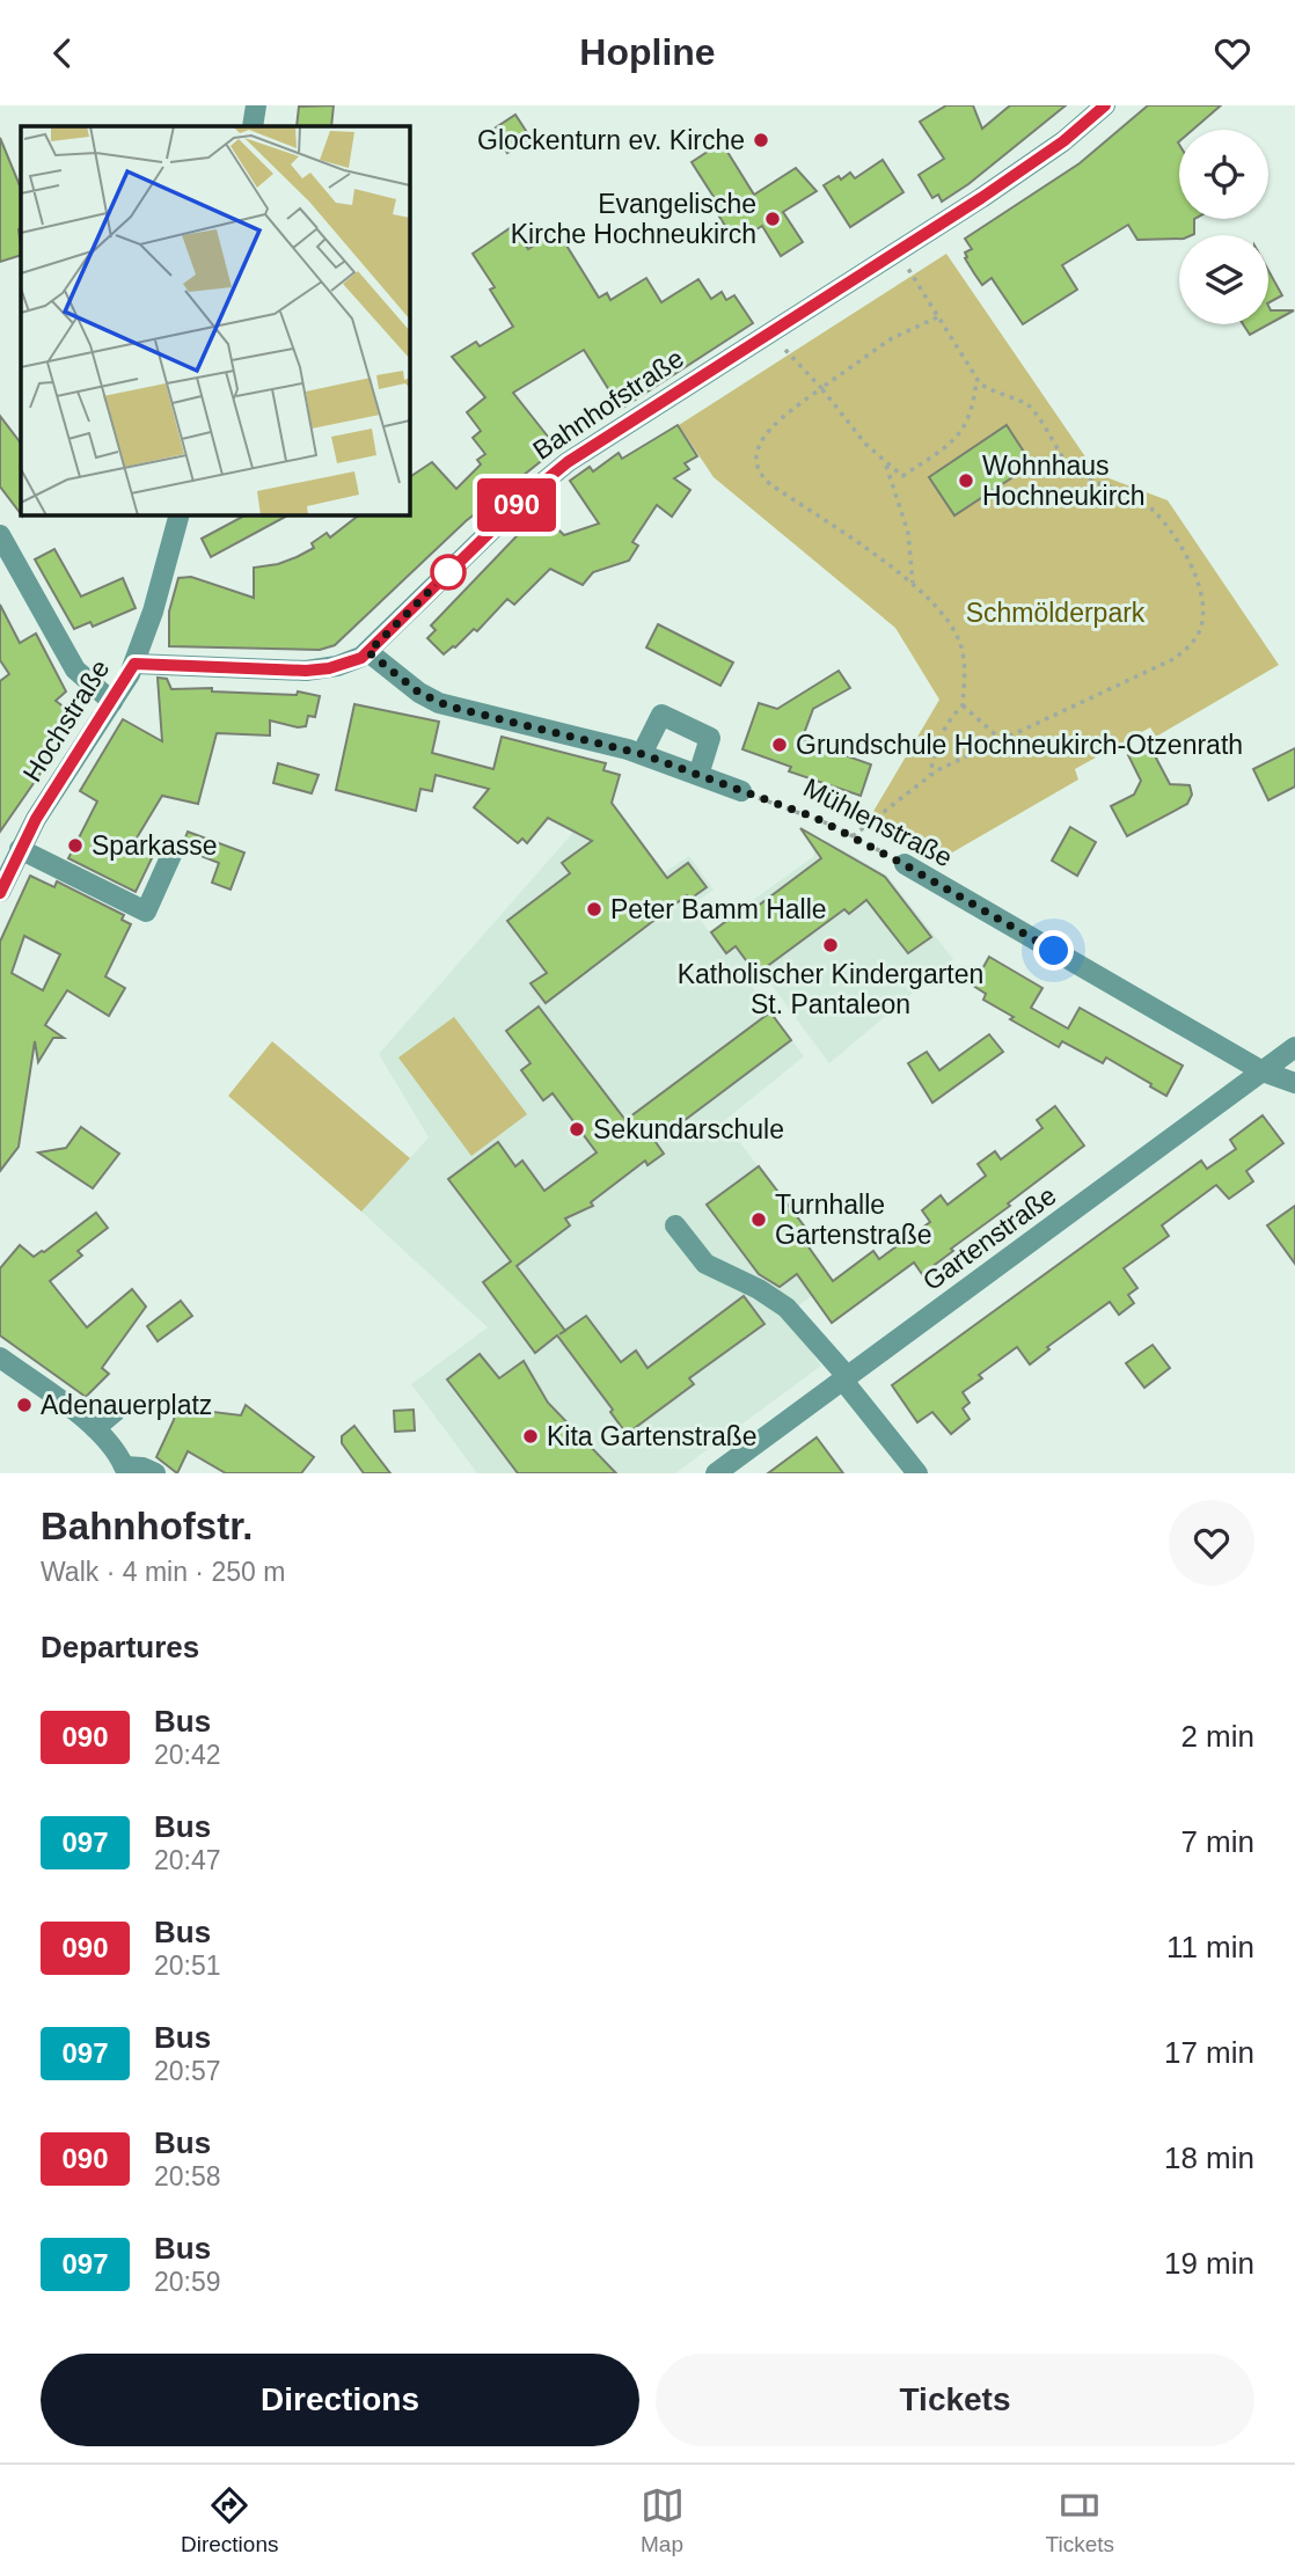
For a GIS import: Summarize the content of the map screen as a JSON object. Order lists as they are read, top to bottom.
{
  "streets": {
    "street": [
      "Bahnhofstraße",
      "Hochstraße",
      "Mühlenstraße",
      "Gartenstraße"
    ]
  },
  "crossings": [
    ["Bahnhofstraße", "Hochstraße"],
    ["Mühlenstraße", "Gartenstraße"]
  ],
  "parks": ["Schmölderpark"],
  "places": [
    "Glockenturn ev. Kirche",
    "Evangelische Kirche Hochneukirch",
    "Wohnhaus Hochneukirch",
    "Grundschule Hochneukirch-Otzenrath",
    "Sparkasse",
    "Peter Bamm Halle",
    "Katholischer Kindergarten St. Pantaleon",
    "Sekundarschule",
    "Turnhalle Gartenstraße",
    "Adenauerplatz",
    "Kita Gartenstraße"
  ],
  "lines": ["bus line 090"],
  "page": {
    "header": "Hopline",
    "on_map": "090",
    "heading": [
      ["Bahnhofstr.", "Walk · 4 min · 250 m"],
      "Departures"
    ],
    "list": [
      {
        "mark": "090",
        "name": "Bus",
        "note": "20:42",
        "value": "2 min"
      },
      {
        "mark": "097",
        "name": "Bus",
        "note": "20:47",
        "value": "7 min"
      },
      {
        "mark": "090",
        "name": "Bus",
        "note": "20:51",
        "value": "11 min"
      },
      {
        "mark": "097",
        "name": "Bus",
        "note": "20:57",
        "value": "17 min"
      },
      {
        "mark": "090",
        "name": "Bus",
        "note": "20:58",
        "value": "18 min"
      },
      {
        "mark": "097",
        "name": "Bus",
        "note": "20:59",
        "value": "19 min"
      }
    ],
    "buttons": ["Directions", "Tickets"],
    "tabs": ["Directions", "Map", "Tickets"]
  }
}
